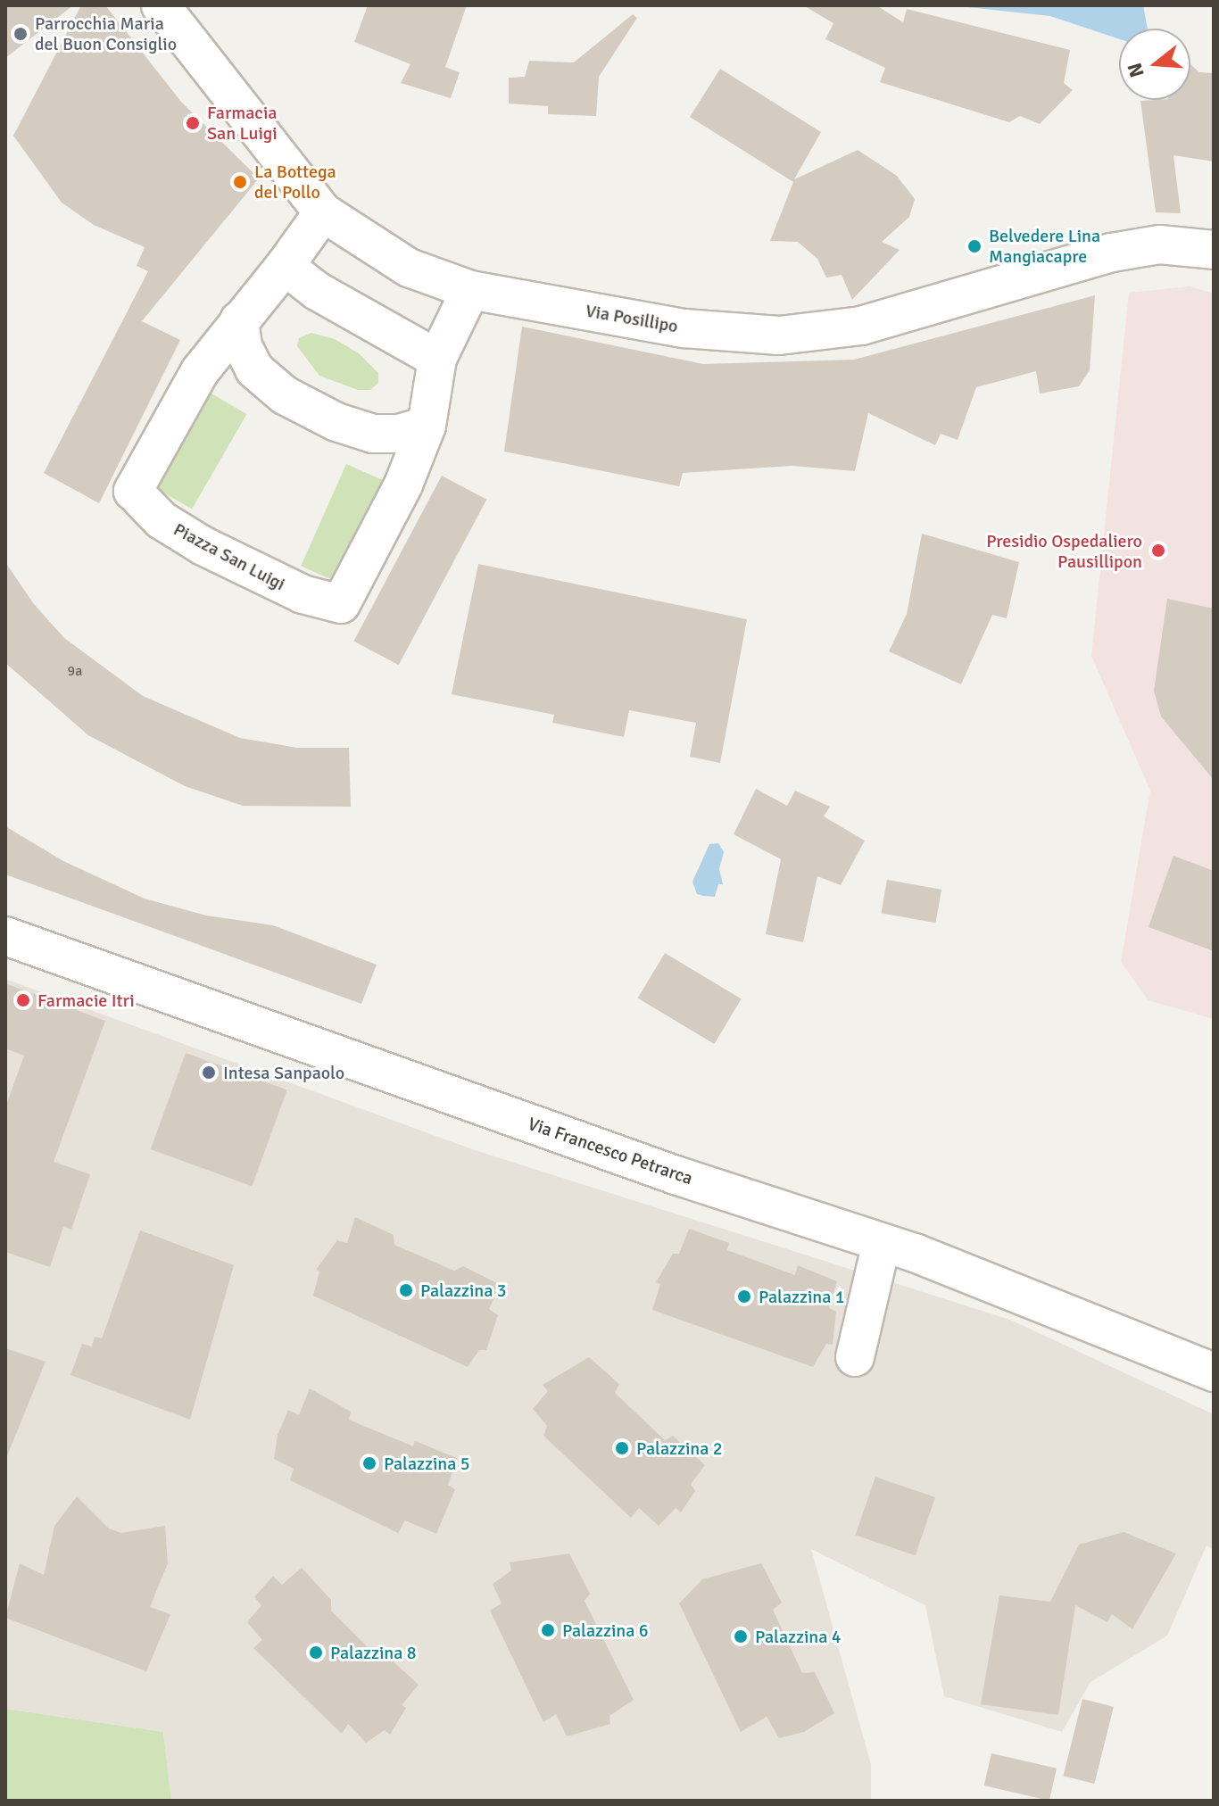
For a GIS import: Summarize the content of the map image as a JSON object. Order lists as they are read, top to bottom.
{
  "streets": {
    "street": ["Via Posillipo", "Piazza San Luigi", "Via Francesco Petrarca"]
  },
  "crossings": [
    ["Via Posillipo", "Piazza San Luigi"]
  ],
  "places": [
    "Parrocchia Maria del Buon Consiglio",
    "Farmacia San Luigi",
    "La Bottega del Pollo",
    "Belvedere Lina Mangiacapre",
    "Presidio Ospedaliero Pausillipon",
    "Farmacie Itri",
    "Intesa Sanpaolo",
    "Palazzina 3",
    "Palazzina 1",
    "Palazzina 2",
    "Palazzina 5",
    "Palazzina 6",
    "Palazzina 4",
    "Palazzina 8"
  ],
  "house_numbers": ["9a"],
  "north": "left"
}
